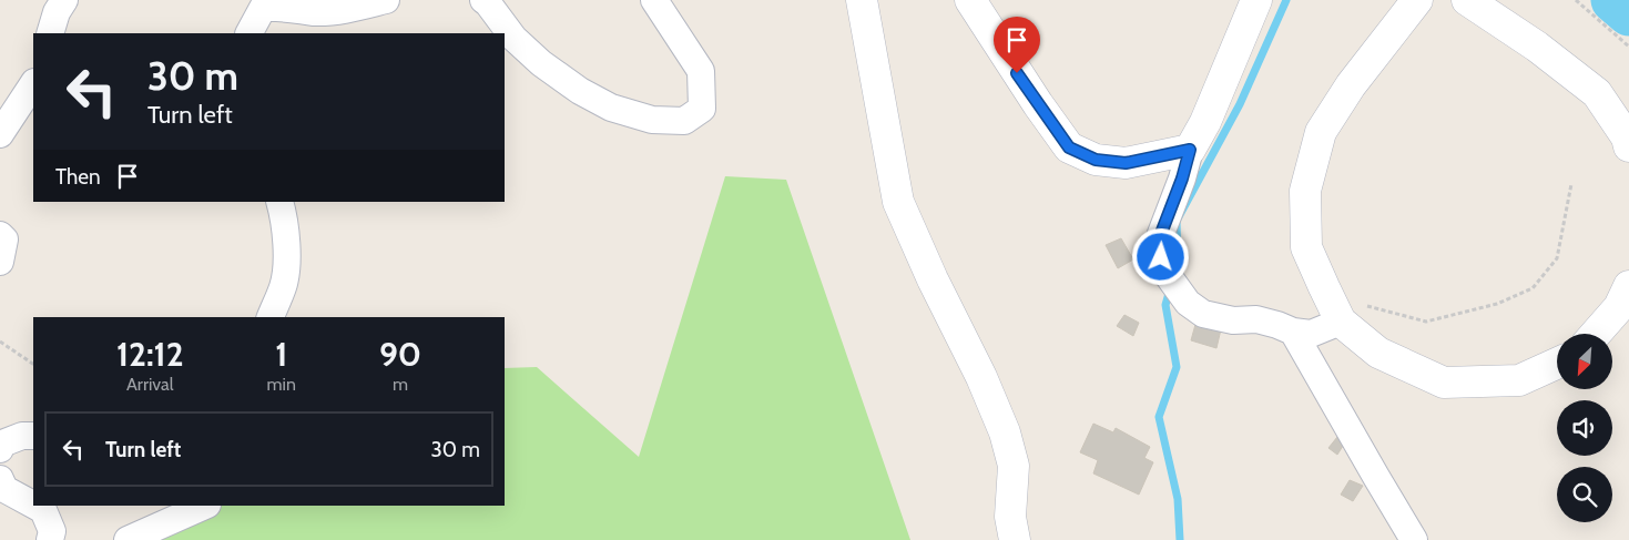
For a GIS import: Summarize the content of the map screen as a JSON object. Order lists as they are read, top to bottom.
{
  "north": "bottom left",
  "page": {
    "turn": ["30 m", "Turn left"],
    "then": "Then",
    "eta": [
      "12:12",
      "Arrival",
      "1",
      "min",
      "90",
      "m"
    ],
    "list": [
      {
        "name": "Turn left",
        "value": "30 m"
      }
    ]
  }
}
